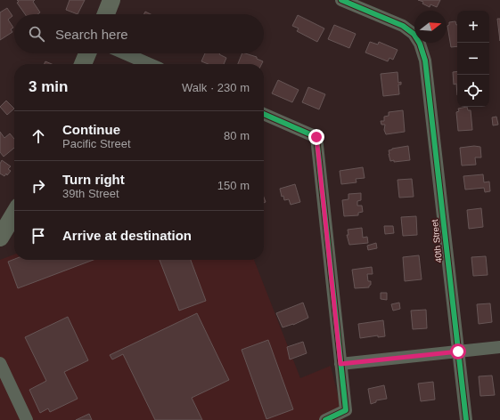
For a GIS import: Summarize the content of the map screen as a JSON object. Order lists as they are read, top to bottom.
{
  "streets": {
    "street": ["40th Street"]
  },
  "north": "right",
  "page": {
    "map_buttons": ["+", "−"],
    "search": "Search here",
    "heading": ["3 min", "Walk · 230 m"],
    "list": [
      ["Continue", "Pacific Street", "80 m"],
      ["Turn right", "39th Street", "150 m"],
      "Arrive at destination"
    ]
  }
}
